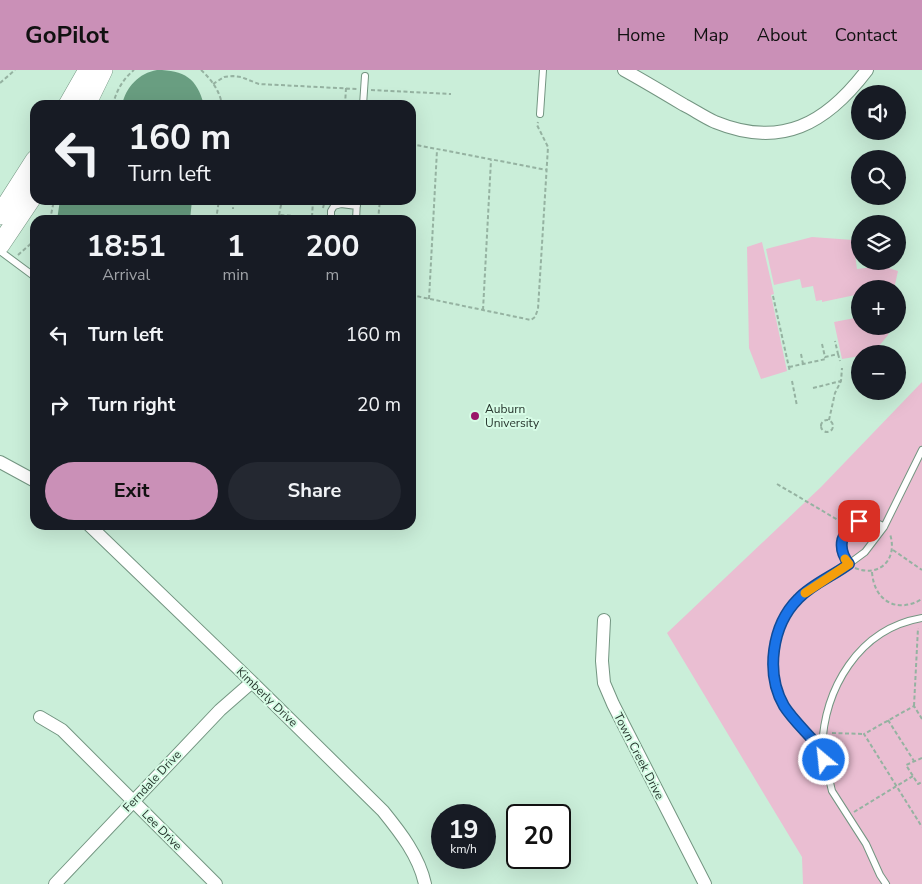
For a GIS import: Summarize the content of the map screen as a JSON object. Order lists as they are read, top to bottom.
{
  "streets": {
    "street": [
      "Kimberly Drive",
      "Town Creek Drive",
      "Ferndale Drive",
      "Lee Drive"
    ]
  },
  "crossings": [
    ["Kimberly Drive", "Ferndale Drive"],
    ["Ferndale Drive", "Lee Drive"]
  ],
  "places": ["Auburn University"],
  "page": {
    "header": "GoPilot",
    "nav": [
      "Home",
      "Map",
      "About",
      "Contact"
    ],
    "map_buttons": ["+", "−"],
    "turn": ["160 m", "Turn left"],
    "eta": [
      "18:51",
      "Arrival",
      "1",
      "min",
      "200",
      "m"
    ],
    "list": [
      {
        "name": "Turn left",
        "value": "160 m"
      },
      {
        "name": "Turn right",
        "value": "20 m"
      }
    ],
    "buttons": ["Exit", "Share"],
    "speed": "19 km/h",
    "limit": "20"
  }
}
